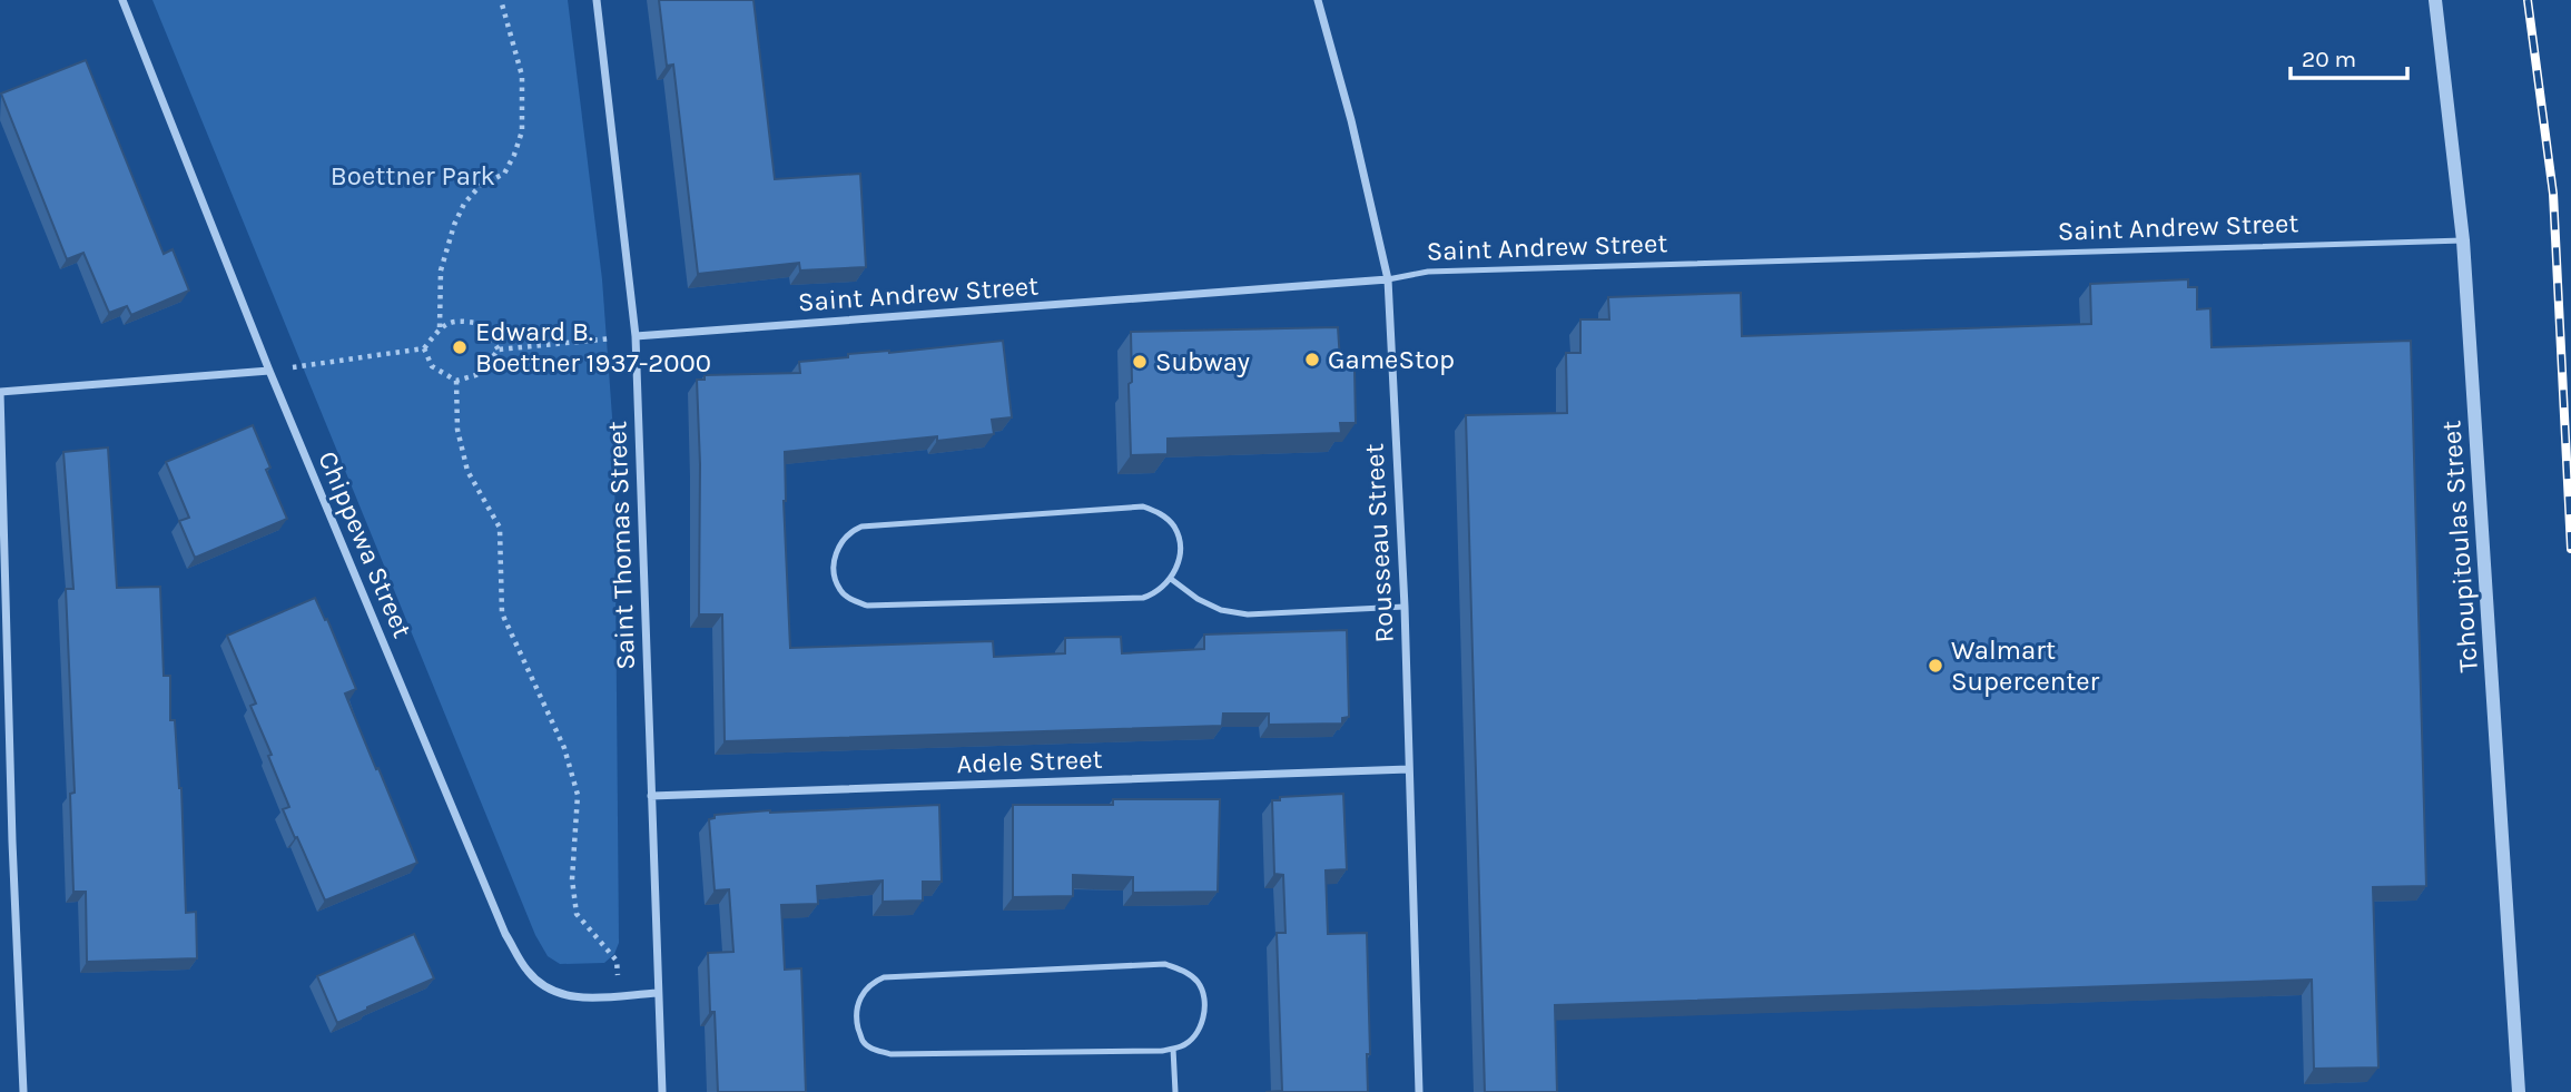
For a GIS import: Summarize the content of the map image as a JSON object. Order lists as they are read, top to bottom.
{
  "streets": {
    "street": [
      "Saint Andrew Street",
      "Rousseau Street",
      "Chippewa Street",
      "Saint Thomas Street",
      "Tchoupitoulas Street",
      "Adele Street"
    ]
  },
  "crossings": [
    ["Saint Andrew Street", "Rousseau Street"],
    ["Saint Andrew Street", "Saint Thomas Street"],
    ["Saint Andrew Street", "Tchoupitoulas Street"],
    ["Rousseau Street", "Adele Street"],
    ["Chippewa Street", "Saint Thomas Street"],
    ["Saint Thomas Street", "Adele Street"]
  ],
  "parks": ["Boettner Park"],
  "places": [
    "Edward B. Boettner 1937-2000",
    "GameStop",
    "Subway",
    "Walmart Supercenter"
  ],
  "scale_bar": "20 m"
}
